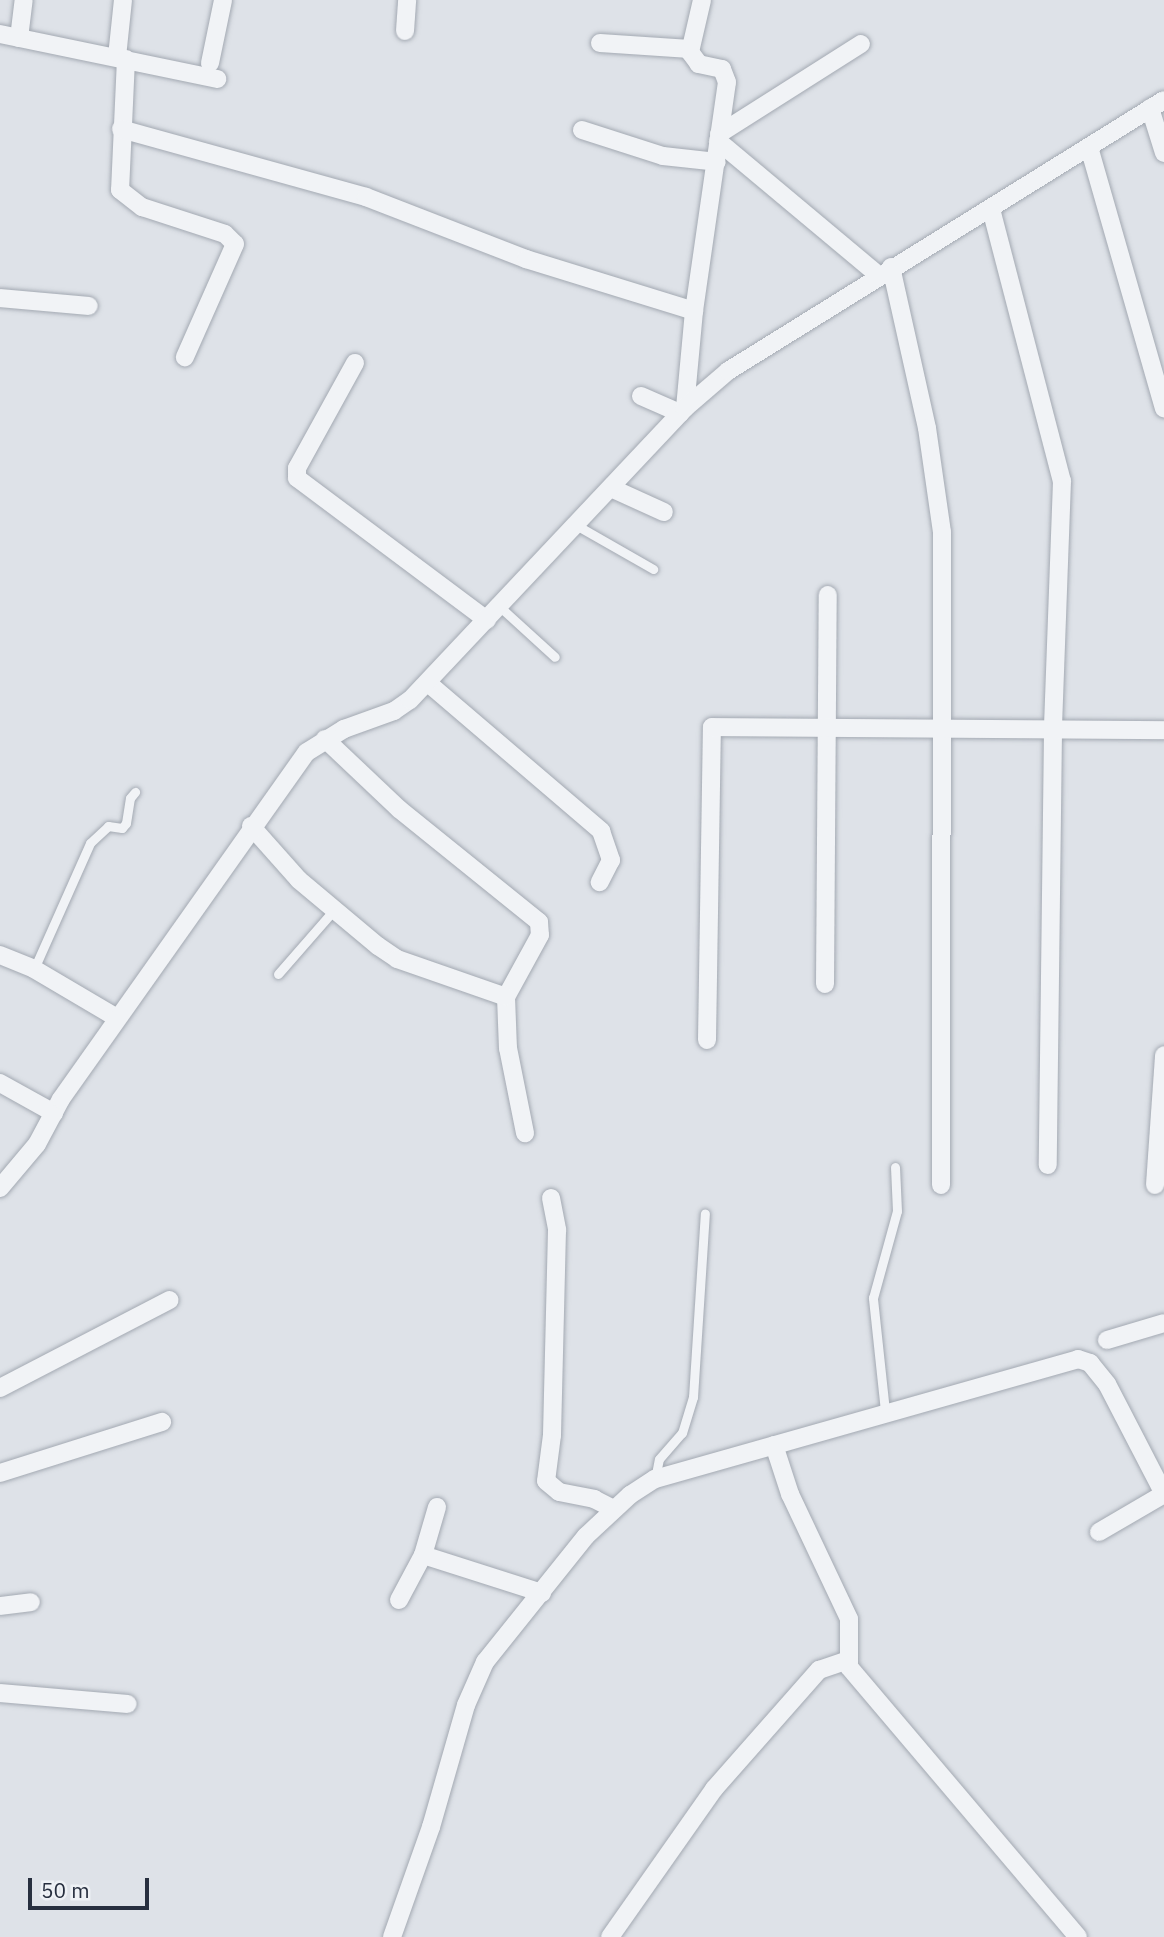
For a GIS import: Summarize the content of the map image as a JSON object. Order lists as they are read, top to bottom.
{
  "scale_bar": "50 m"
}
